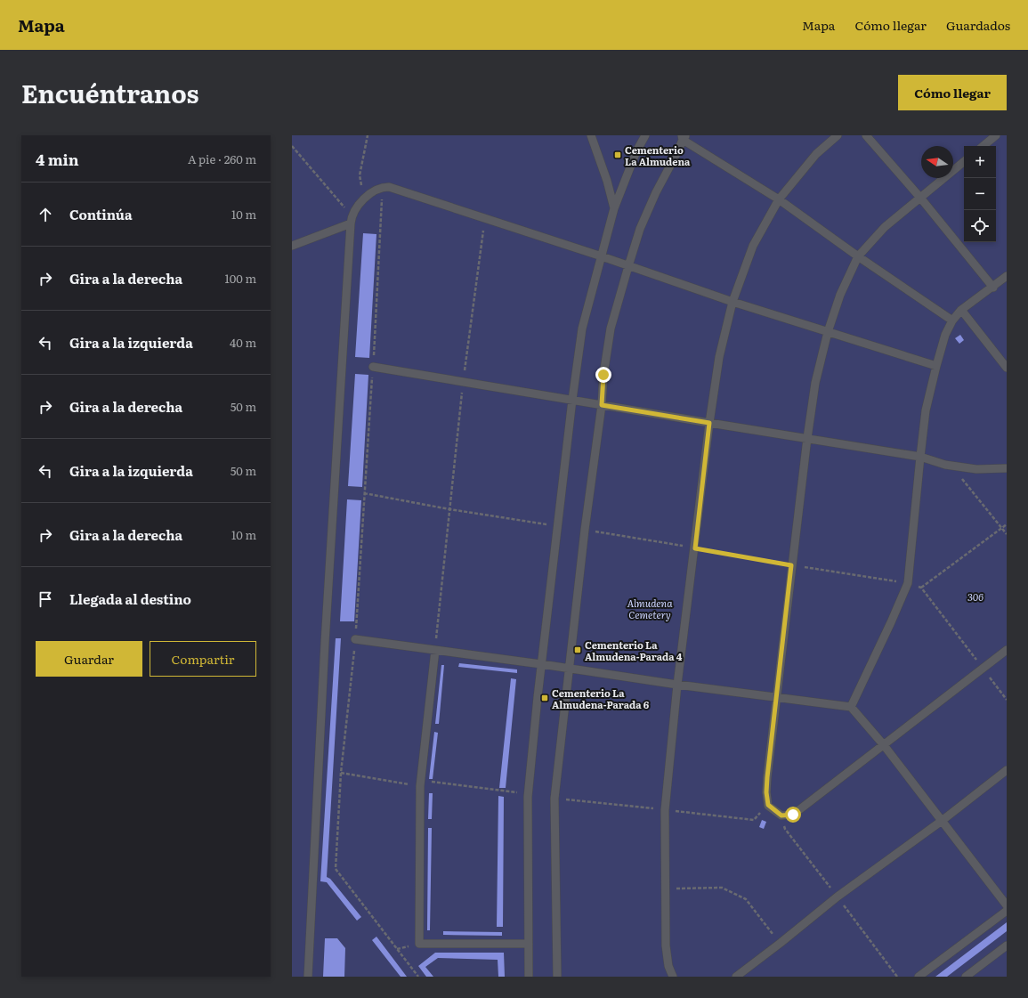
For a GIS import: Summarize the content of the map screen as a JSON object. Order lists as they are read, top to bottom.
{
  "parks": ["306", "Almudena Cemetery"],
  "places": {
    "transit": ["Cementerio La Almudena", "Cementerio La Almudena-Parada 4", "Cementerio La Almudena-Parada 6"]
  },
  "north": "left",
  "page": {
    "header": "Mapa",
    "nav": ["Mapa", "Cómo llegar", "Guardados"],
    "title": "Encuéntranos",
    "buttons": [
      "Cómo llegar",
      ["Guardar", "Compartir"]
    ],
    "heading": ["4 min", "A pie · 260 m"],
    "map_buttons": ["+", "−"],
    "list": [
      ["Continúa", "10 m"],
      ["Gira a la derecha", "100 m"],
      ["Gira a la izquierda", "40 m"],
      ["Gira a la derecha", "50 m"],
      ["Gira a la izquierda", "50 m"],
      ["Gira a la derecha", "10 m"],
      "Llegada al destino"
    ]
  }
}
